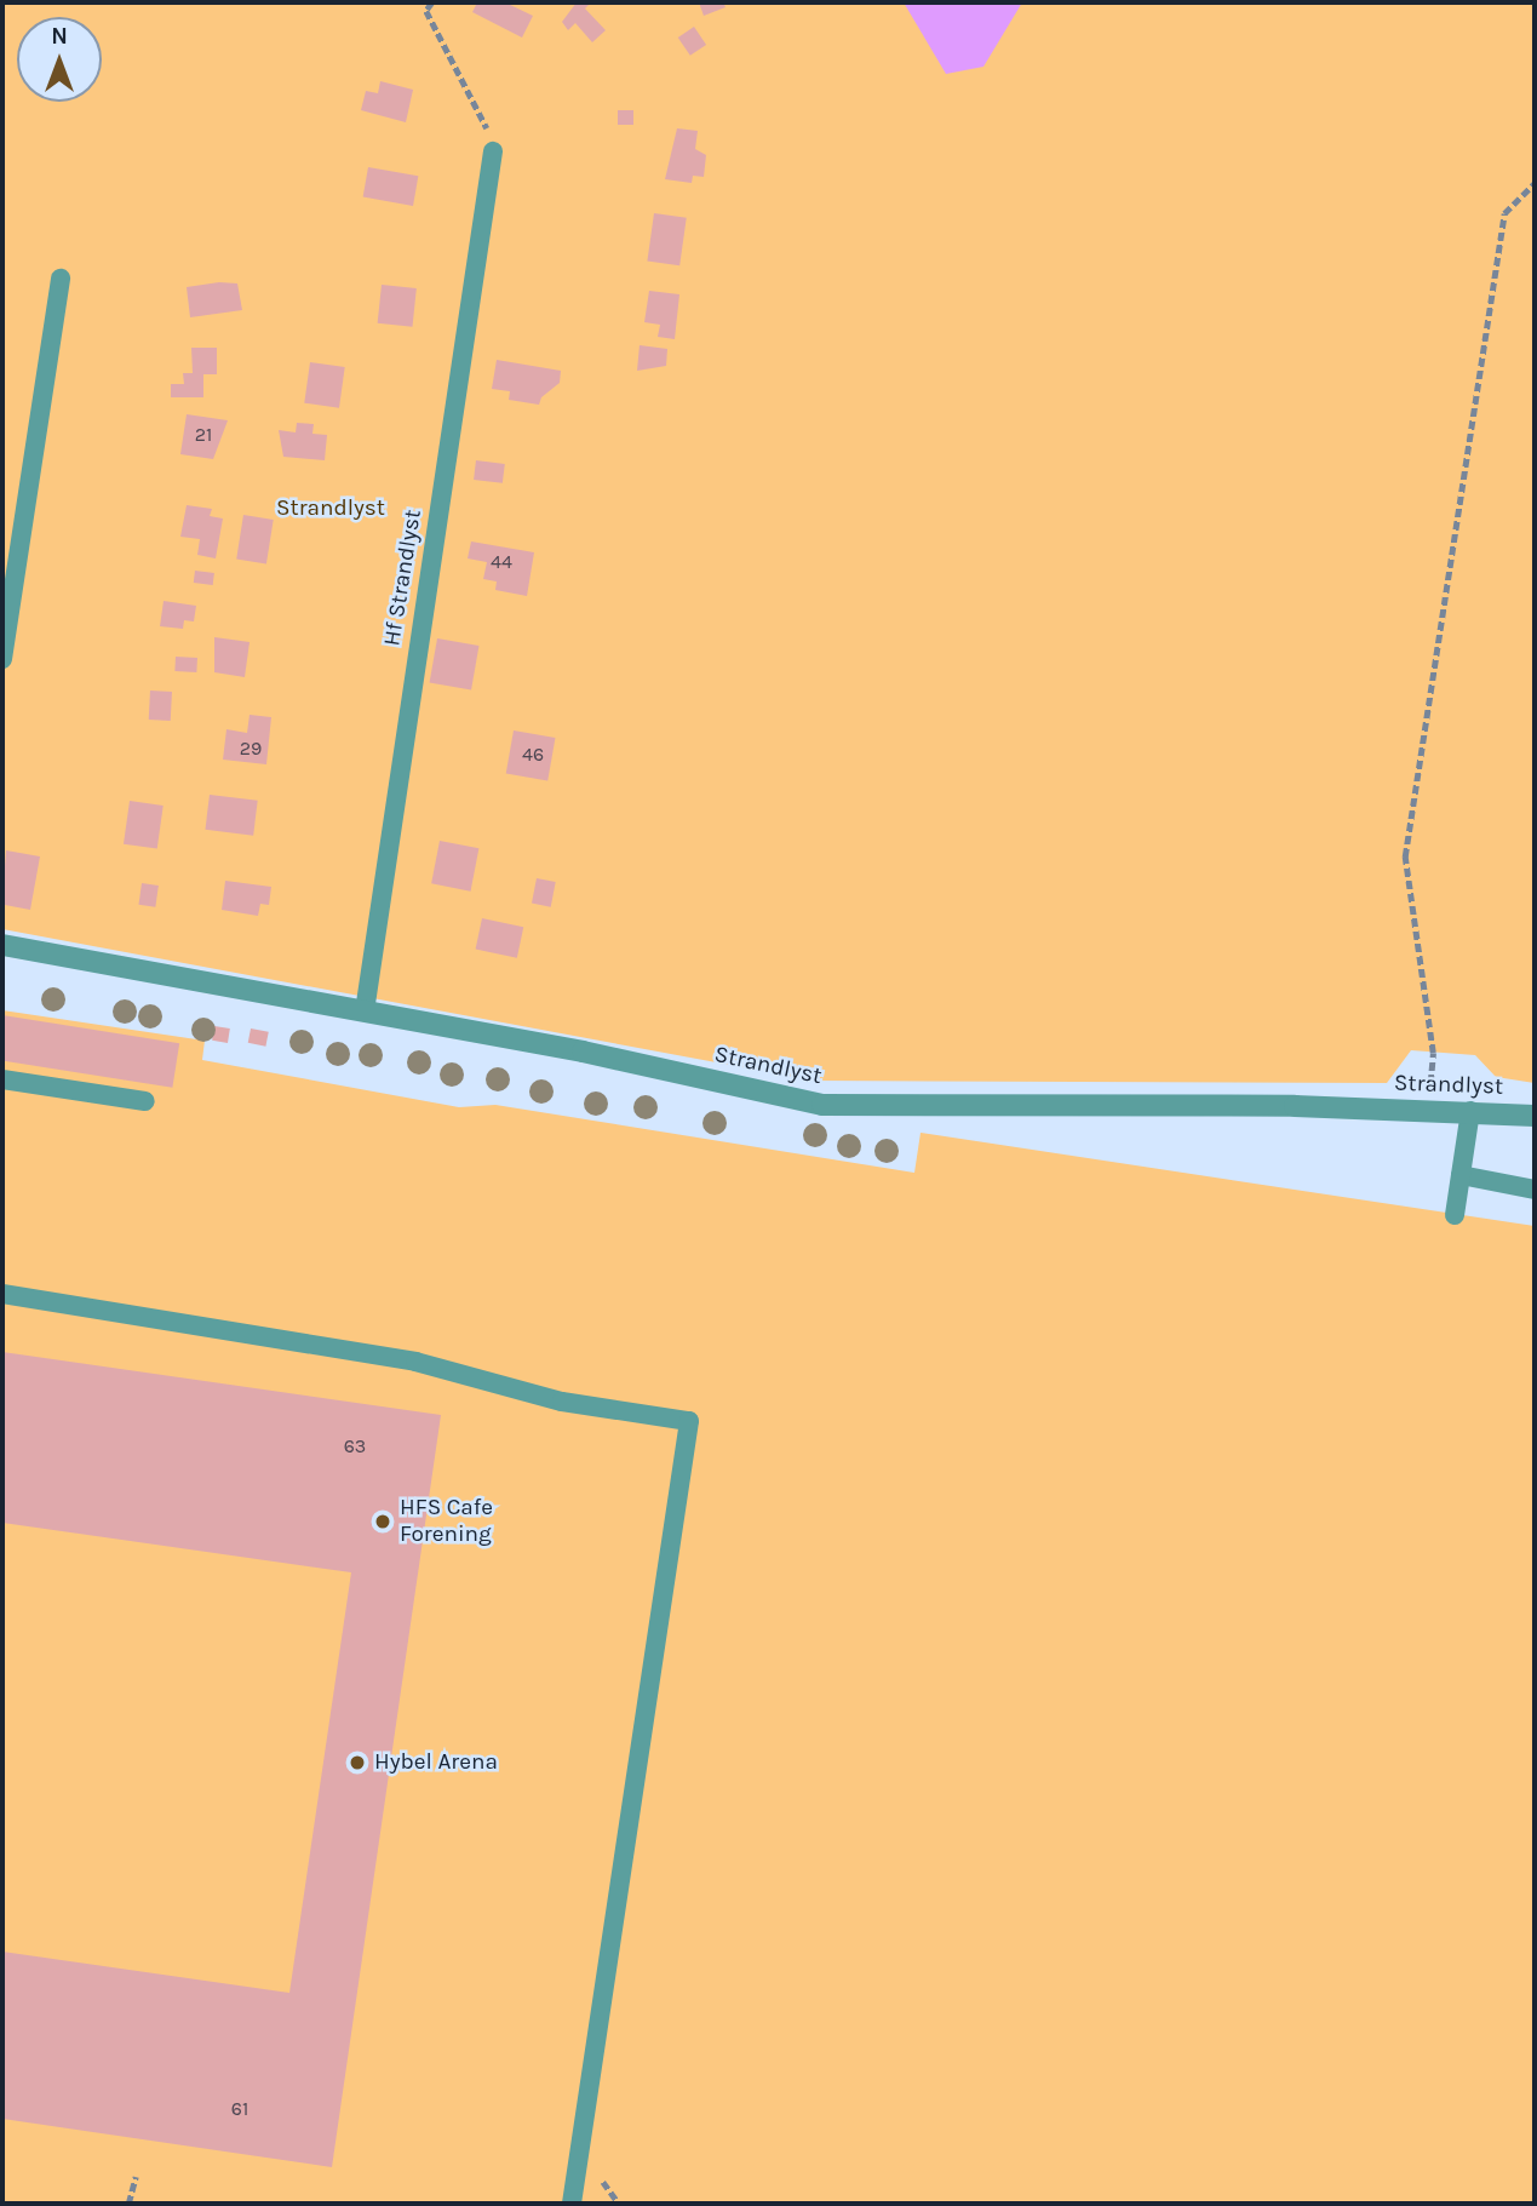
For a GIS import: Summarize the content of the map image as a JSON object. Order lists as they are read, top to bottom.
{
  "streets": {
    "street": ["Strandlyst"],
    "lane": ["Hf Strandlyst"]
  },
  "crossings": [
    ["Hf Strandlyst", "Strandlyst"]
  ],
  "parks": ["Strandlyst"],
  "places": ["HFS Cafe Forening", "Hybel Arena"],
  "house_numbers": [
    "21",
    "44",
    "29",
    "46",
    "63",
    "61"
  ],
  "north": "top"
}
